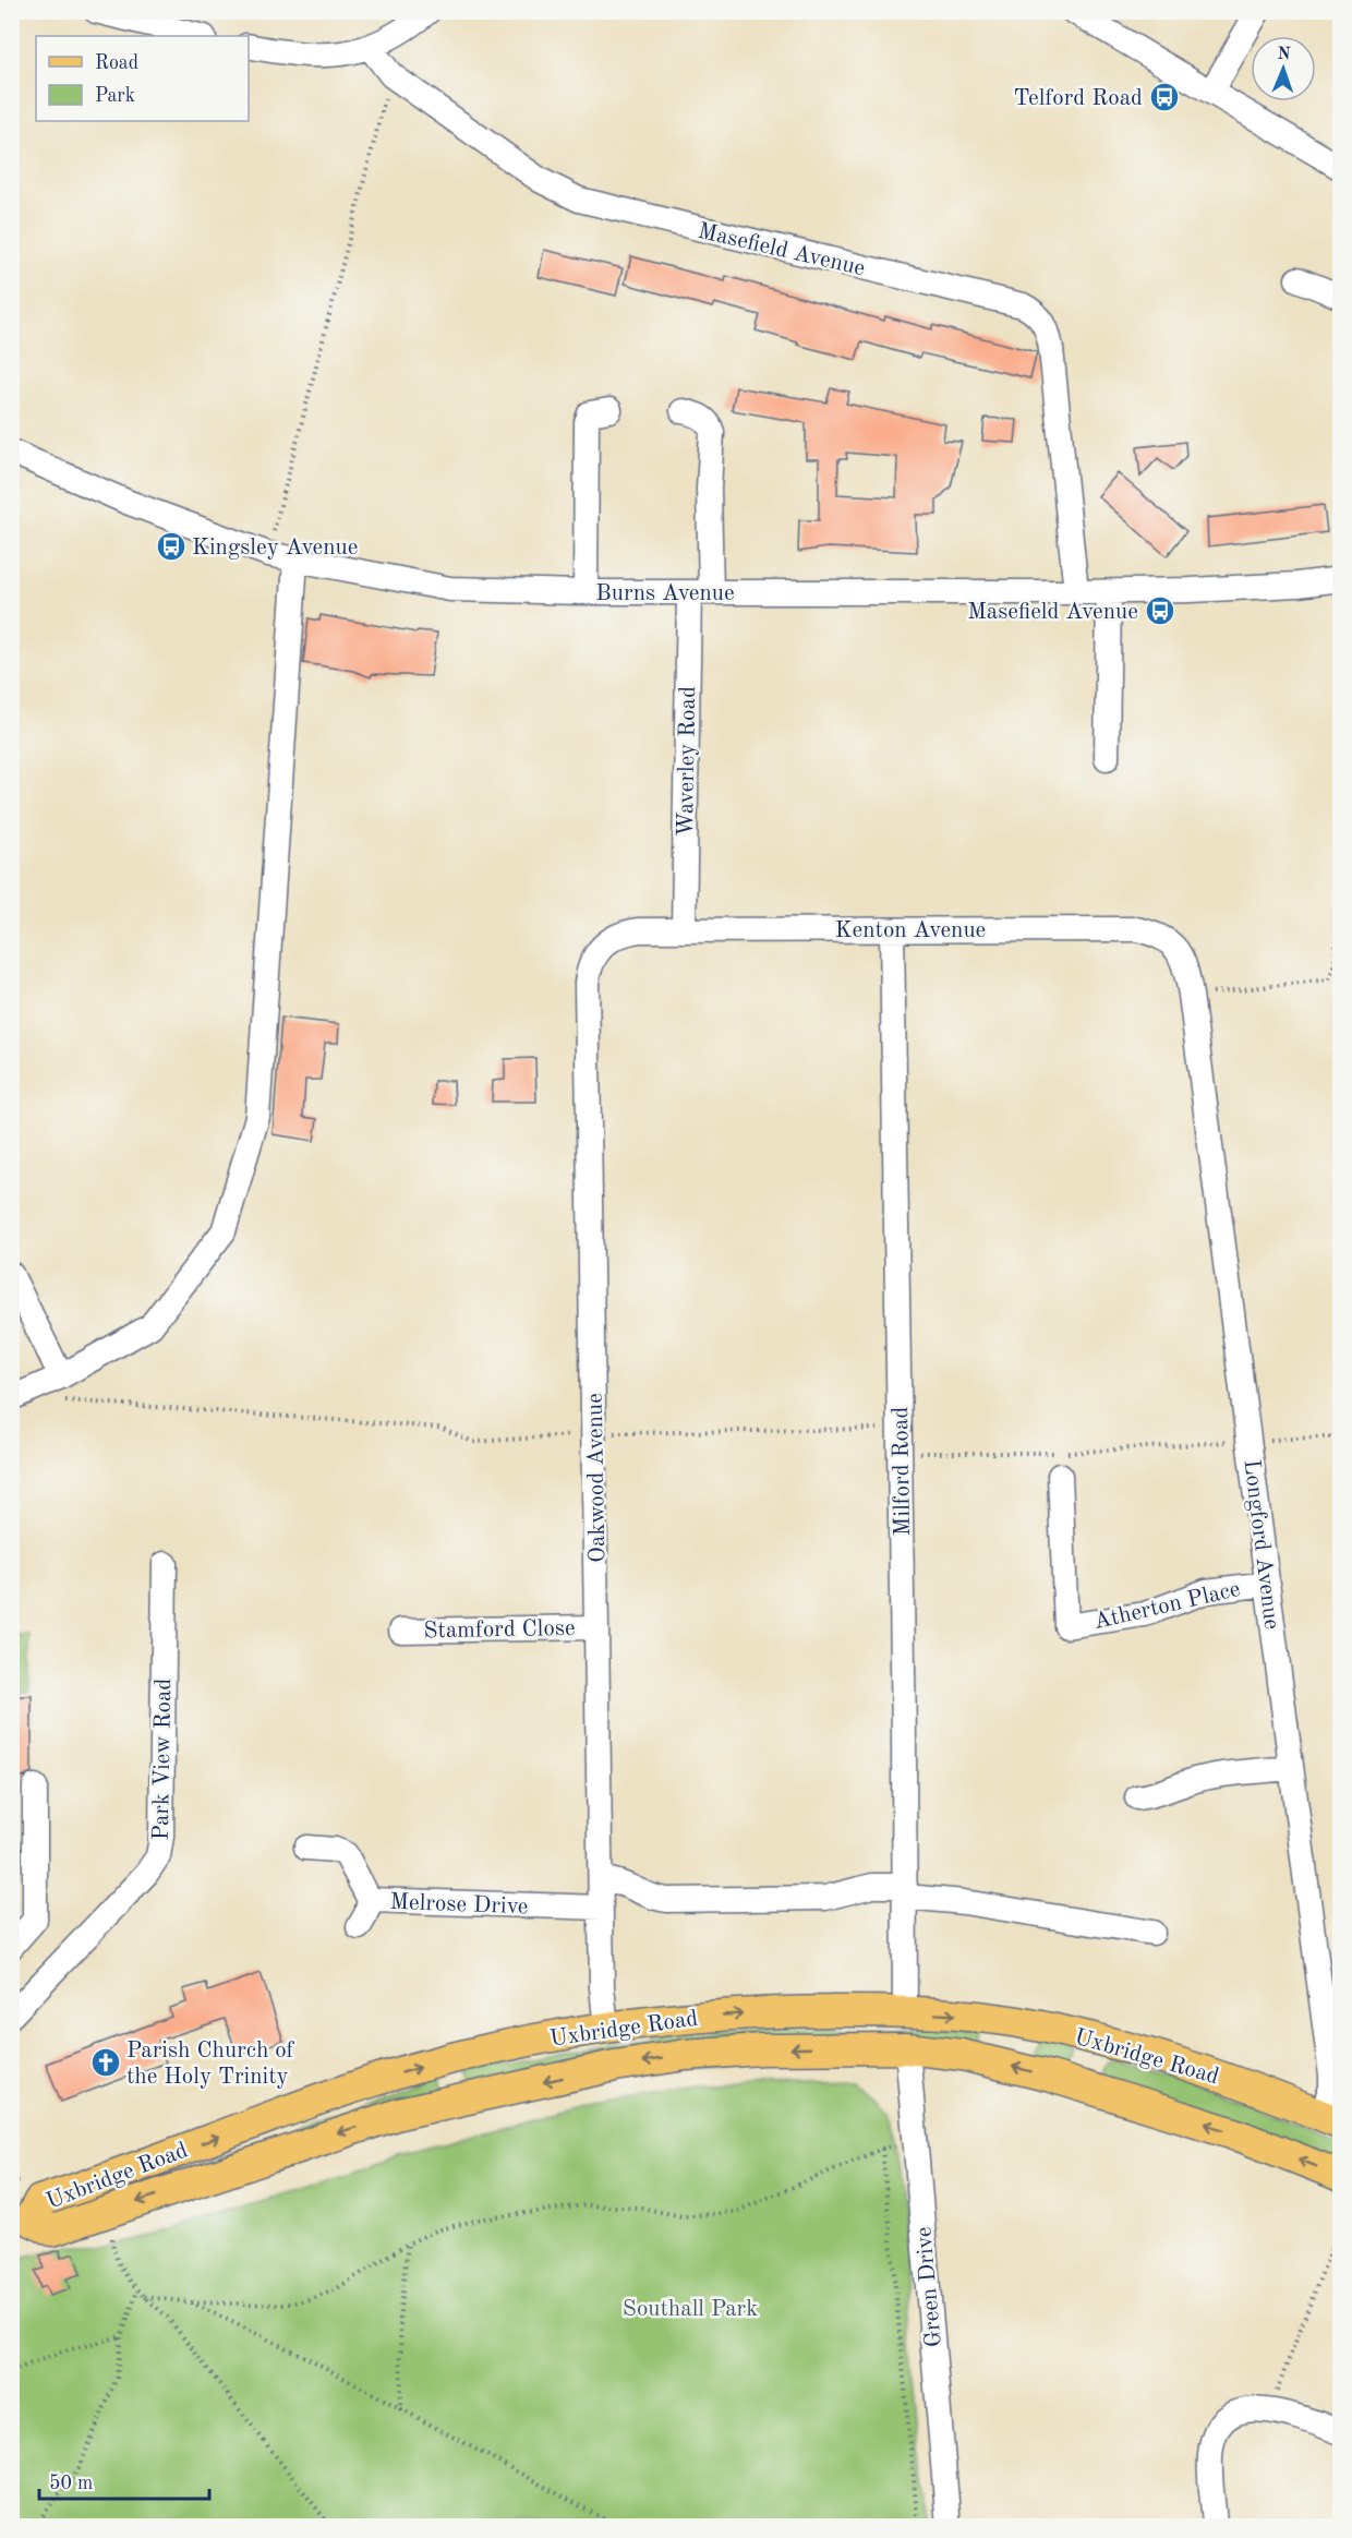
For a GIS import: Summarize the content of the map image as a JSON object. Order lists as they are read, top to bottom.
{
  "streets": {
    "main road": ["Uxbridge Road"],
    "street": [
      "Masefield Avenue",
      "Burns Avenue",
      "Waverley Road",
      "Kenton Avenue",
      "Milford Road",
      "Oakwood Avenue",
      "Longford Avenue",
      "Atherton Place",
      "Stamford Close",
      "Park View Road",
      "Melrose Drive",
      "Green Drive"
    ]
  },
  "crossings": [
    ["Masefield Avenue", "Burns Avenue"],
    ["Burns Avenue", "Waverley Road"],
    ["Waverley Road", "Kenton Avenue"],
    ["Kenton Avenue", "Milford Road"],
    ["Kenton Avenue", "Oakwood Avenue"],
    ["Kenton Avenue", "Longford Avenue"],
    ["Milford Road", "Uxbridge Road"],
    ["Oakwood Avenue", "Stamford Close"],
    ["Oakwood Avenue", "Melrose Drive"],
    ["Oakwood Avenue", "Uxbridge Road"],
    ["Longford Avenue", "Atherton Place"],
    ["Longford Avenue", "Uxbridge Road"],
    ["Uxbridge Road", "Green Drive"]
  ],
  "parks": ["Southall Park"],
  "places": {
    "bus stop": ["Telford Road", "Kingsley Avenue", "Masefield Avenue"],
    "church": ["Parish Church of the Holy Trinity"]
  },
  "legend": ["Road", "Park"],
  "scale_bar": "50 m",
  "north": "top"
}
